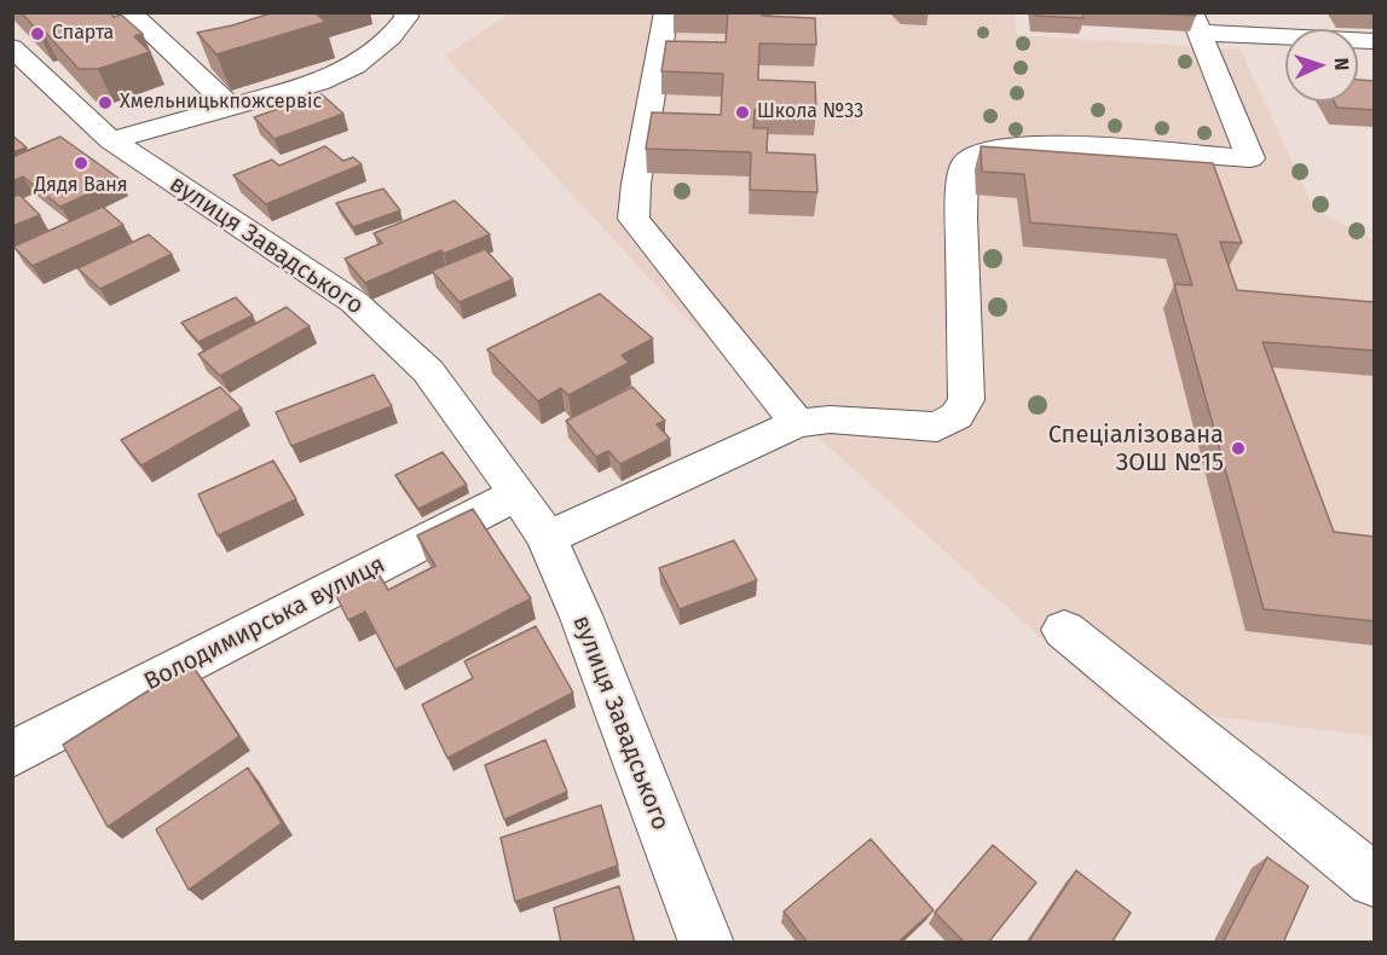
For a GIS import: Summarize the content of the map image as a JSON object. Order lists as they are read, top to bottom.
{
  "streets": {
    "street": ["вулиця Завадського", "Володимирська вулиця"]
  },
  "crossings": [
    ["вулиця Завадського", "Володимирська вулиця"]
  ],
  "places": [
    "Спарта",
    "Хмельницькпожсервіс",
    "Школа №33",
    "Дядя Ваня",
    "Спеціалізована ЗОШ №15"
  ],
  "north": "right"
}
